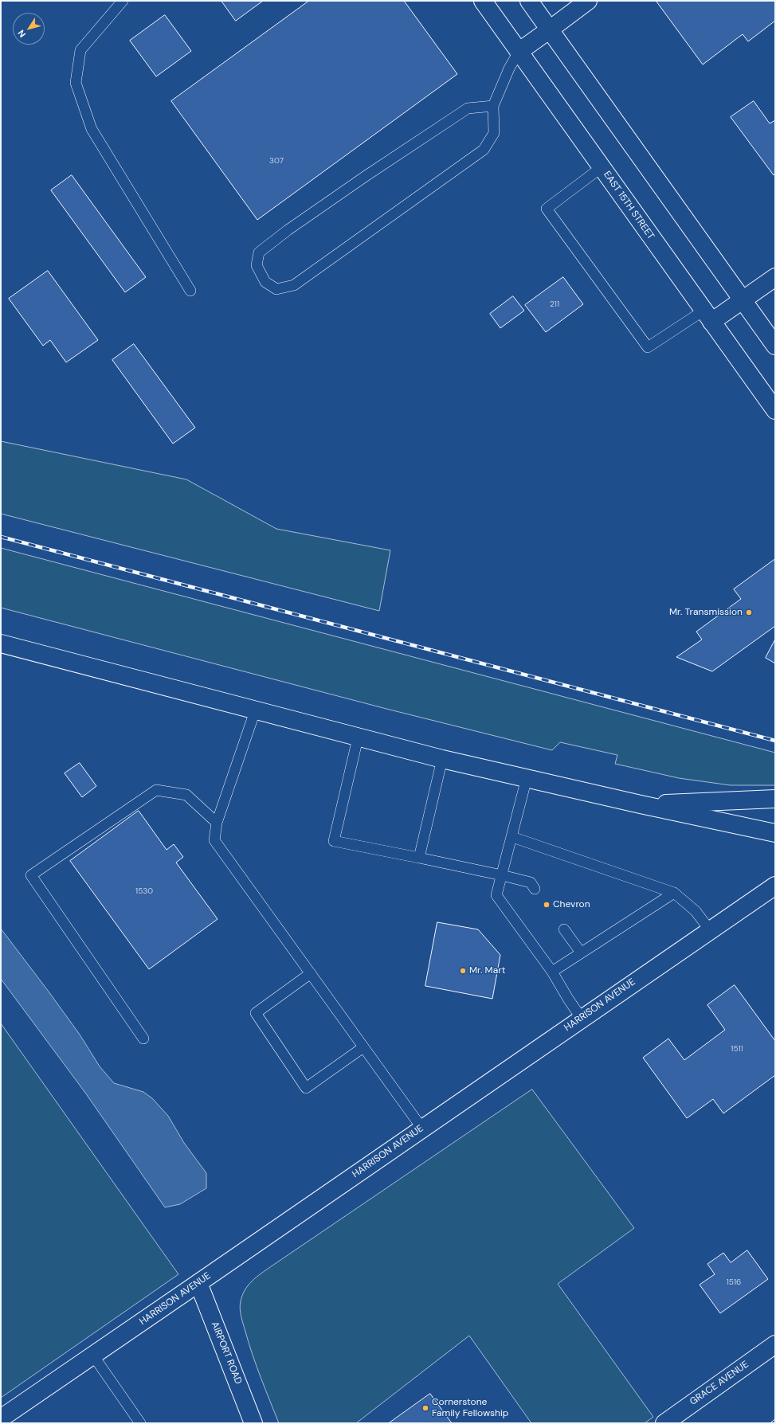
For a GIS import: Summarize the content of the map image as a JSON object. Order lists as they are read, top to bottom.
{
  "streets": {
    "main road": [
      "EAST 15TH STREET",
      "HARRISON AVENUE",
      "AIRPORT ROAD",
      "GRACE AVENUE"
    ]
  },
  "crossings": [
    ["HARRISON AVENUE", "AIRPORT ROAD"]
  ],
  "places": [
    "Mr. Transmission",
    "Chevron",
    "Mr. Mart",
    "Cornerstone Family Fellowship"
  ],
  "house_numbers": [
    "307",
    "211",
    "1530",
    "1511",
    "1516"
  ],
  "north": "bottom left"
}
